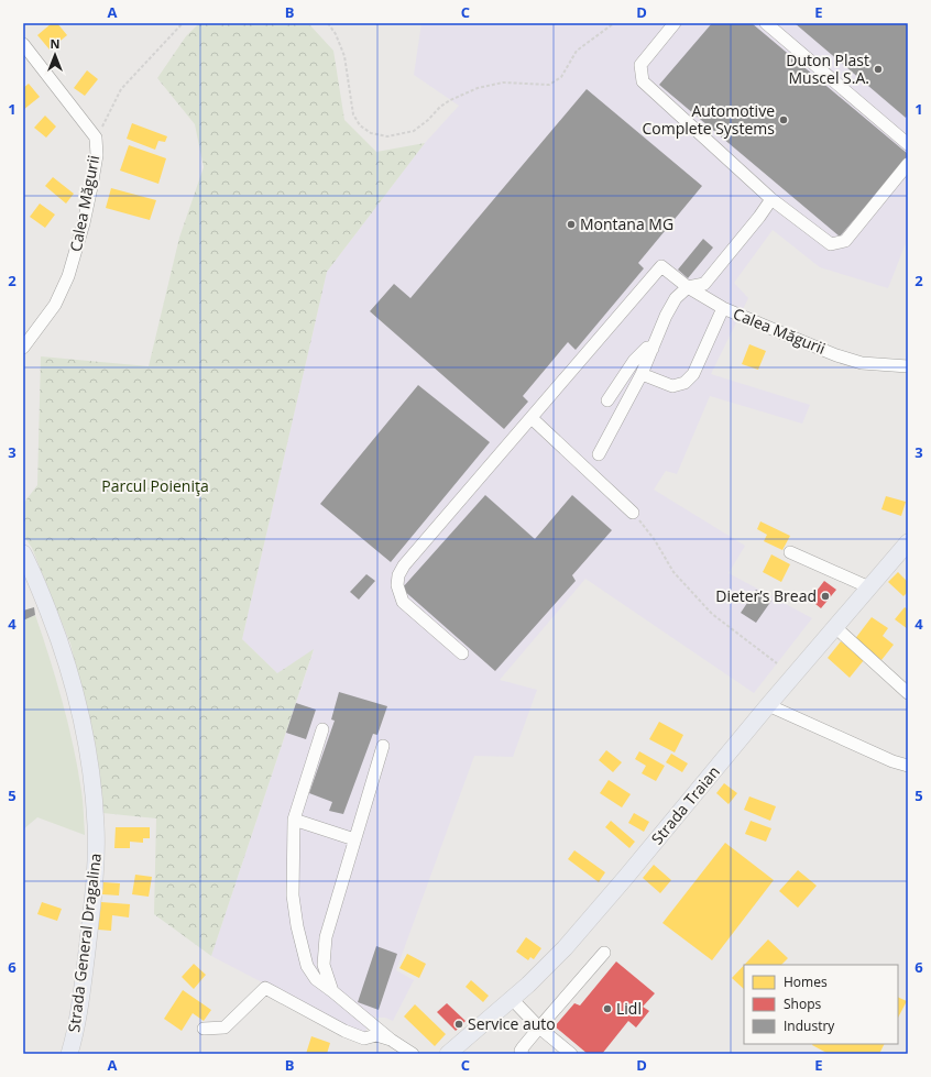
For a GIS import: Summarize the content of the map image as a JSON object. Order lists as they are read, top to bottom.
{
  "streets": {
    "main road": ["Strada Traian", "Strada General Dragalina"],
    "street": ["Calea Măgurii"]
  },
  "parks": ["Parcul Poieniţa"],
  "places": [
    "Duton Plast Muscel S.A.",
    "Automotive Complete Systems",
    "Montana MG",
    "Dieter’s Bread",
    "Lidl",
    "Service auto"
  ],
  "legend": ["Homes", "Shops", "Industry"],
  "north": "top",
  "grid": {
    "columns": [
      "A",
      "B",
      "C",
      "D",
      "E"
    ],
    "rows": [
      "1",
      "2",
      "3",
      "4",
      "5",
      "6"
    ]
  }
}
